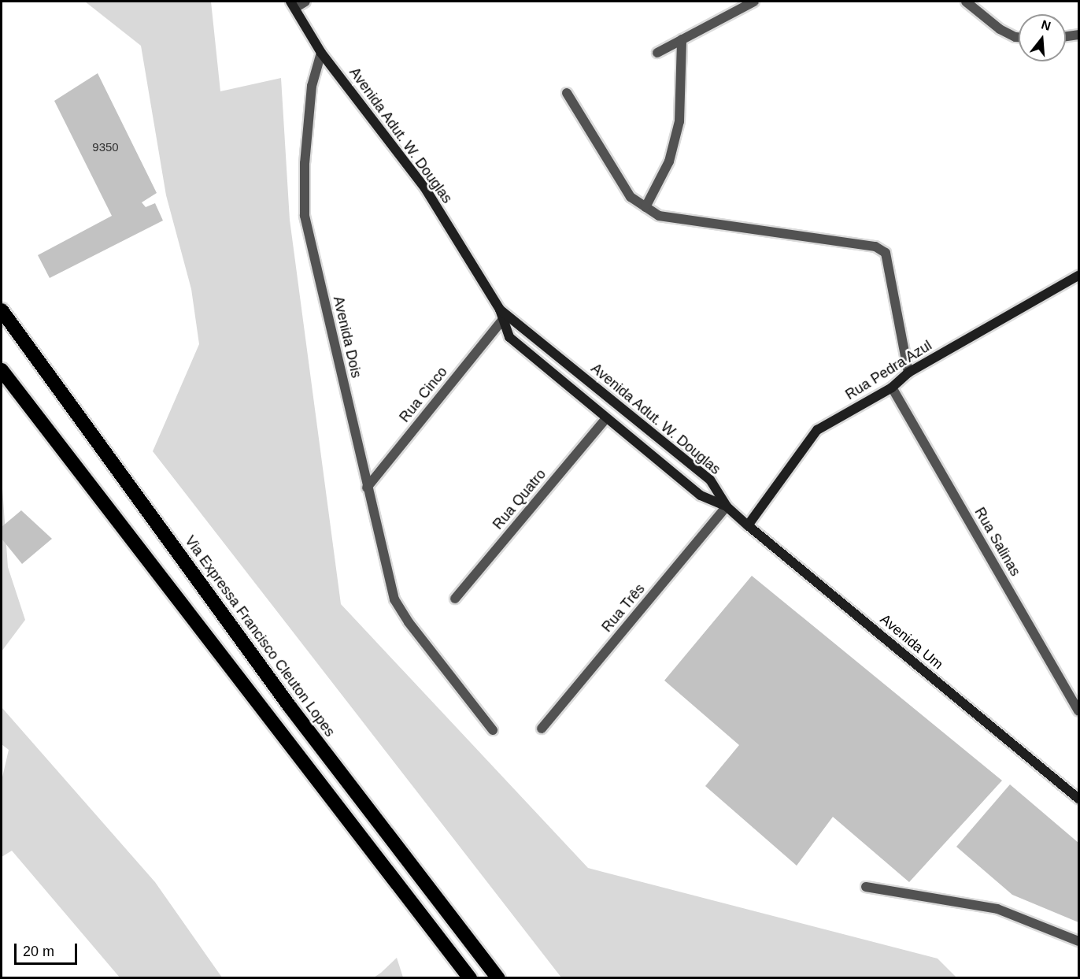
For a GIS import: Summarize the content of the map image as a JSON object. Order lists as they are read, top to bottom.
{
  "streets": {
    "highway": ["Via Expressa Francisco Cleuton Lopes"],
    "street": [
      "Avenida Adut. W. Douglas",
      "Avenida Dois",
      "Rua Pedra Azul",
      "Rua Cinco",
      "Rua Quatro",
      "Rua Salinas",
      "Rua Três",
      "Avenida Um"
    ]
  },
  "crossings": [
    ["Avenida Adut. W. Douglas", "Avenida Dois"],
    ["Avenida Adut. W. Douglas", "Rua Cinco"],
    ["Avenida Adut. W. Douglas", "Rua Quatro"],
    ["Avenida Adut. W. Douglas", "Rua Três"],
    ["Avenida Adut. W. Douglas", "Avenida Um"],
    ["Avenida Dois", "Rua Cinco"],
    ["Rua Pedra Azul", "Rua Salinas"],
    ["Rua Pedra Azul", "Avenida Um"],
    ["Rua Três", "Avenida Um"]
  ],
  "house_numbers": ["9350"],
  "scale_bar": "20 m",
  "north": "top"
}
